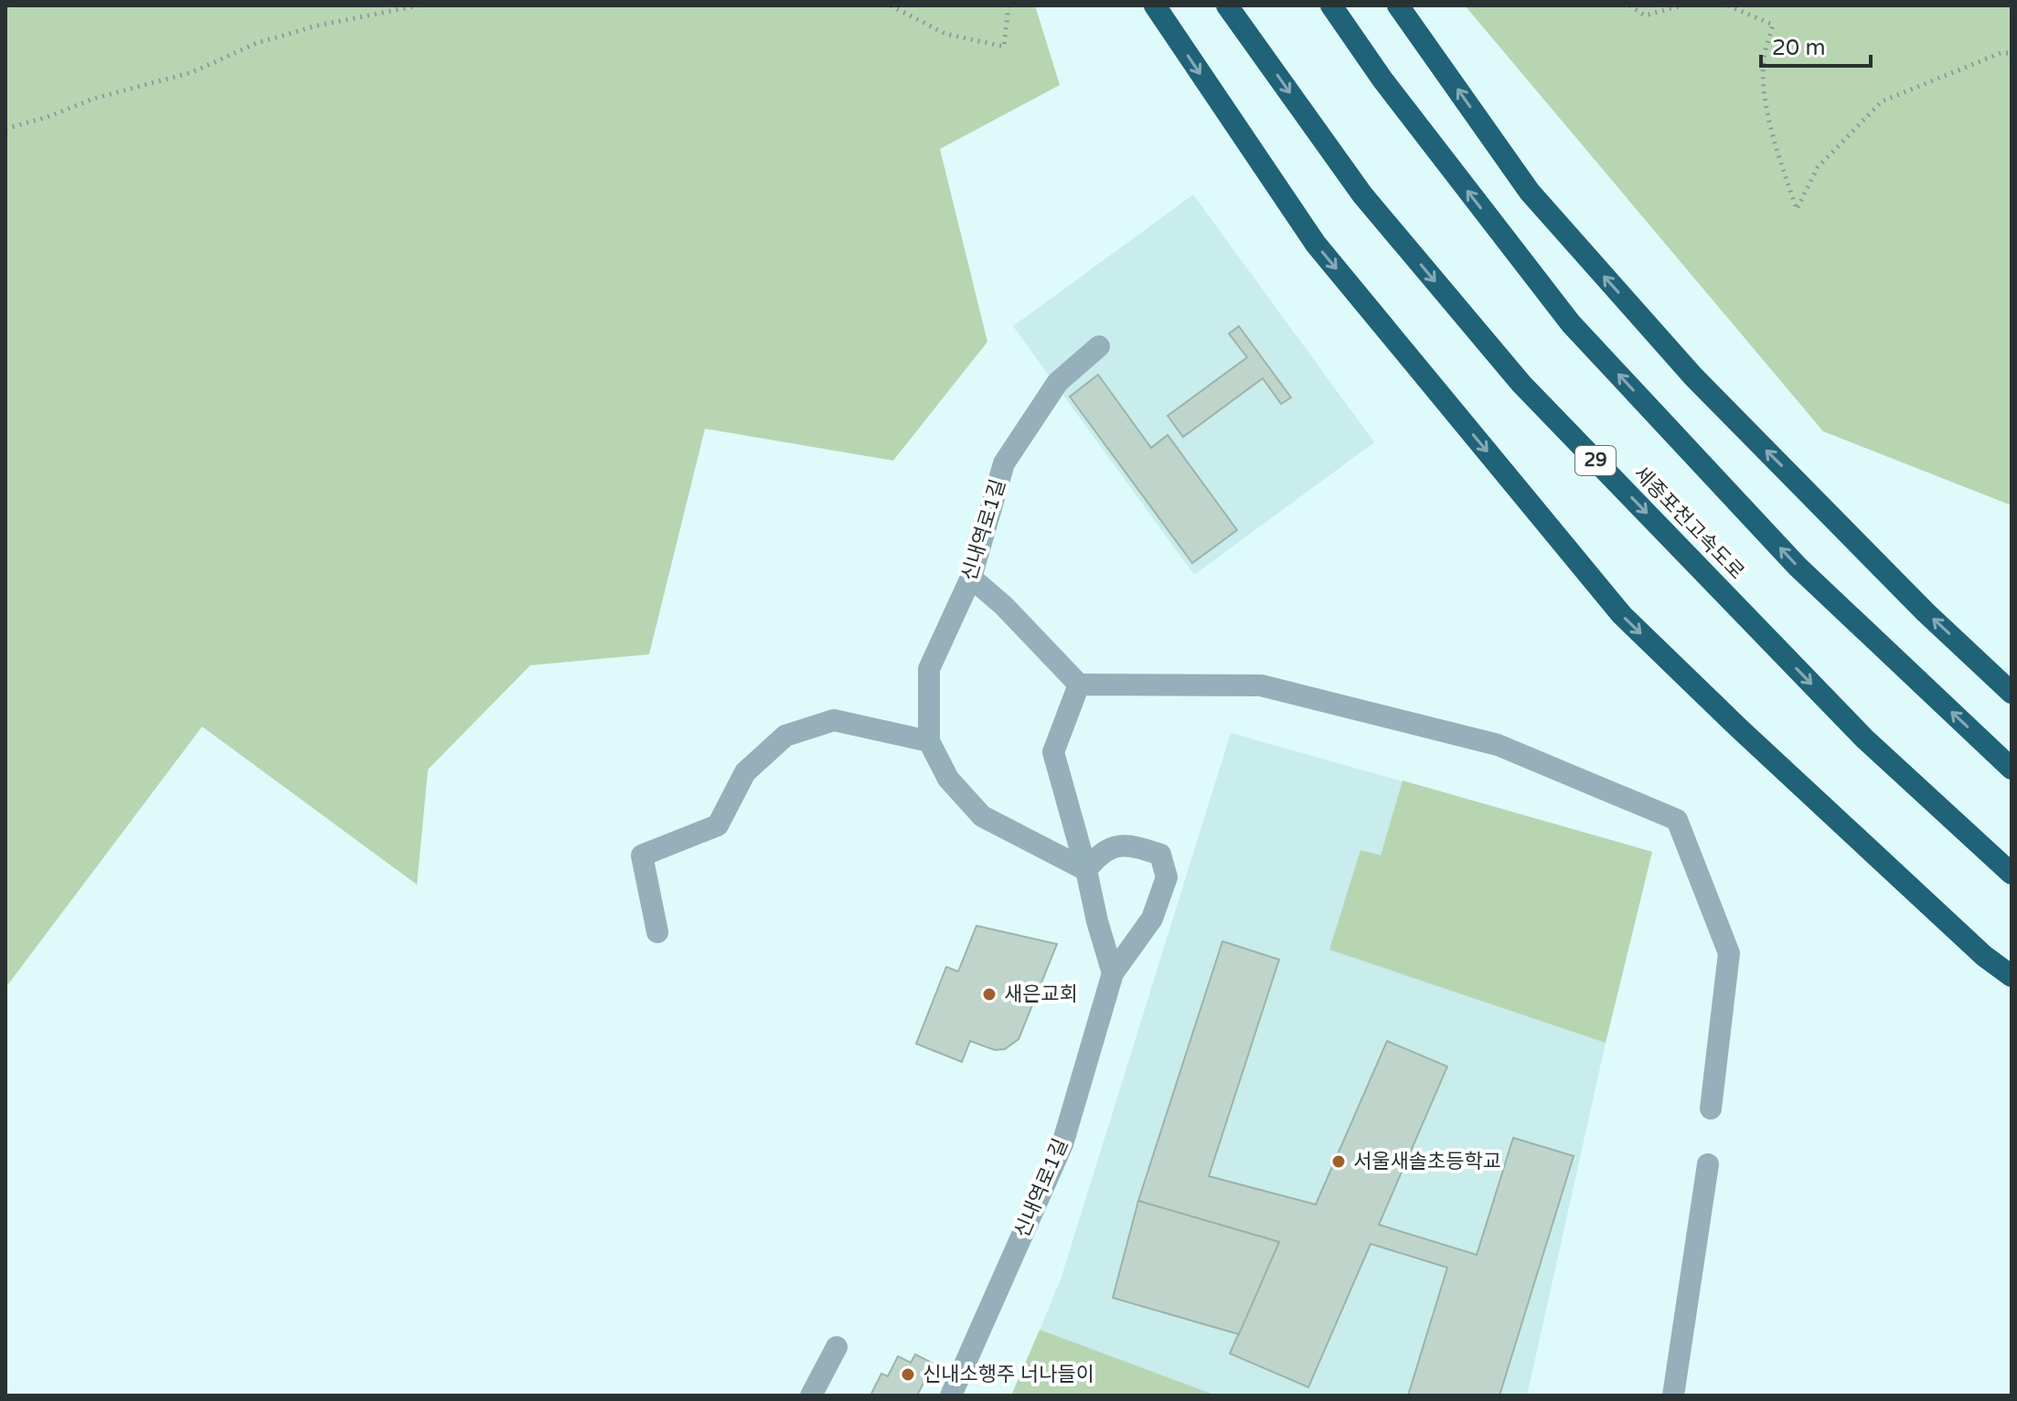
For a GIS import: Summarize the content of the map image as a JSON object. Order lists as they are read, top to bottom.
{
  "streets": {
    "highway": ["29", "세종포천고속도로"],
    "street": ["신내역로1길"]
  },
  "places": ["새은교회", "서울새솔초등학교", "신내소행주 너나들이"],
  "scale_bar": "20 m"
}
